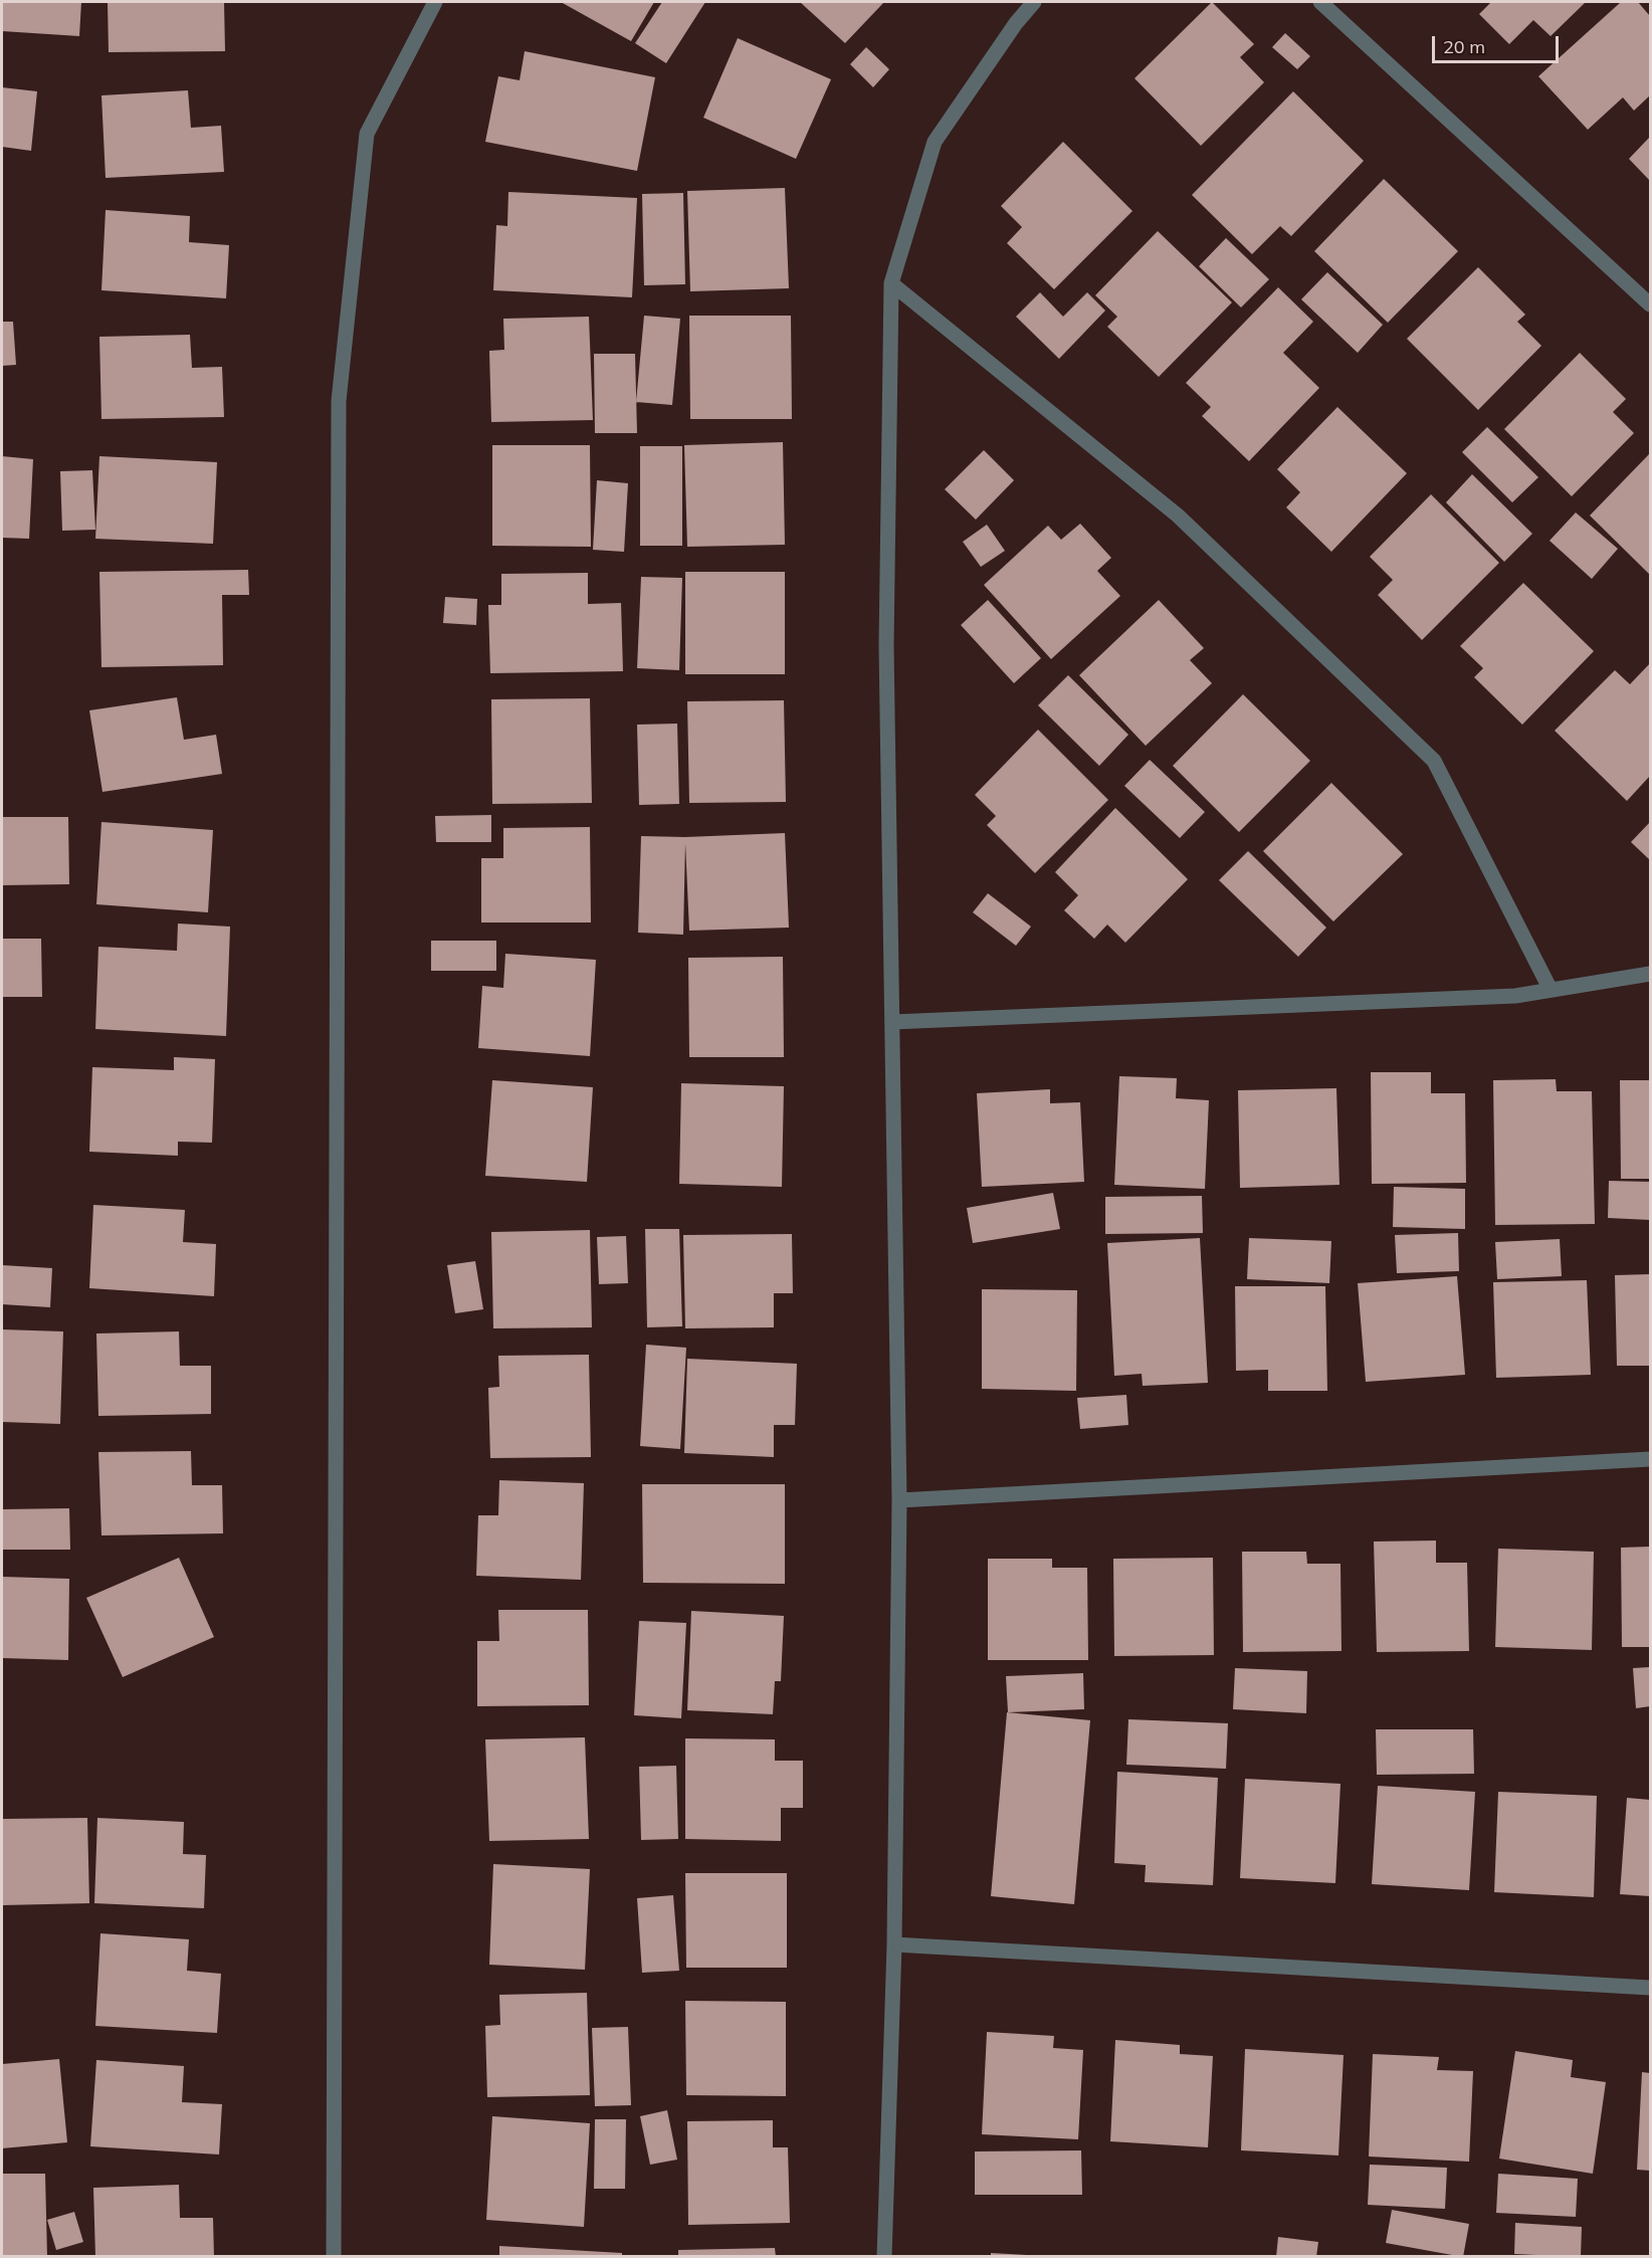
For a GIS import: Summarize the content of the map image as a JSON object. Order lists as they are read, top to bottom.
{
  "scale_bar": "20 m"
}
